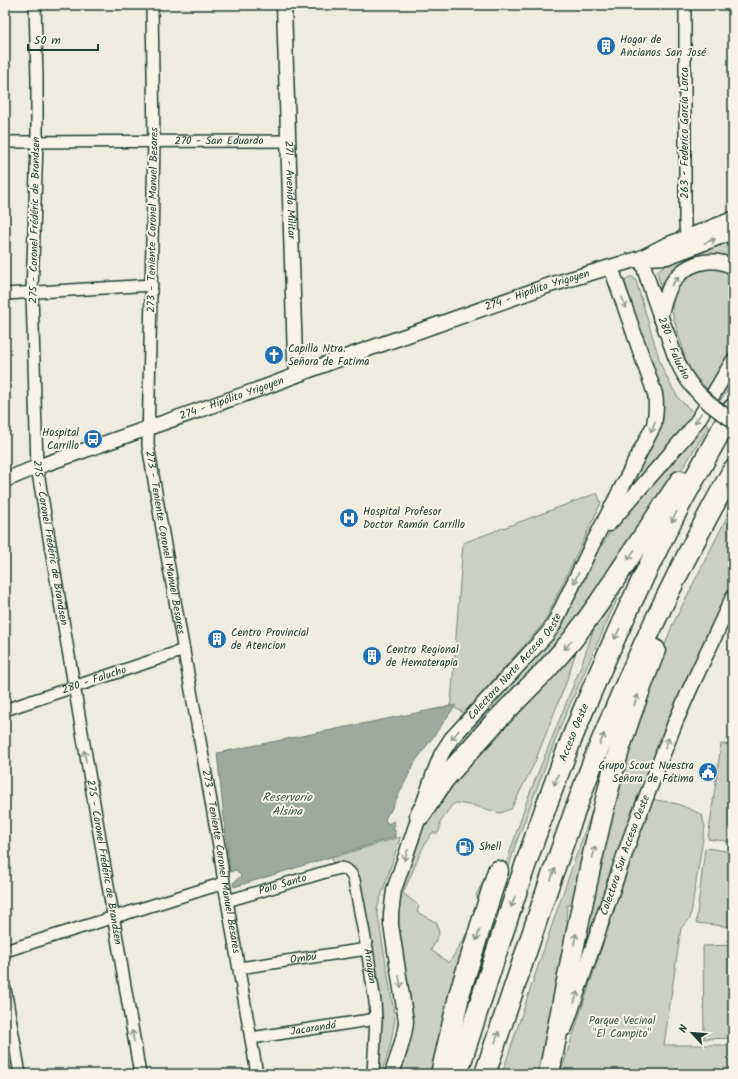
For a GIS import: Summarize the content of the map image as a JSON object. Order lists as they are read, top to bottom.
{
  "streets": {
    "highway": ["Acceso Oeste"],
    "street": [
      "263 - Federico García Lorca",
      "270 - San Eduardo",
      "271 - Avenida Militar",
      "275 - Coronel Frédéric de Brandsen",
      "273 - Teniente Coronel Manuel Besares",
      "274 - Hipólito Yrigoyen",
      "280 - Falucho",
      "Colectora Norte Acceso Oeste",
      "Colectora Sur Acceso Oeste",
      "Palo Santo",
      "Ombú",
      "Arrayán",
      "Jacarandá"
    ]
  },
  "crossings": [
    ["263 - Federico García Lorca", "274 - Hipólito Yrigoyen"],
    ["270 - San Eduardo", "271 - Avenida Militar"],
    ["270 - San Eduardo", "275 - Coronel Frédéric de Brandsen"],
    ["270 - San Eduardo", "273 - Teniente Coronel Manuel Besares"],
    ["271 - Avenida Militar", "274 - Hipólito Yrigoyen"],
    ["275 - Coronel Frédéric de Brandsen", "274 - Hipólito Yrigoyen"],
    ["275 - Coronel Frédéric de Brandsen", "280 - Falucho"],
    ["273 - Teniente Coronel Manuel Besares", "274 - Hipólito Yrigoyen"],
    ["273 - Teniente Coronel Manuel Besares", "280 - Falucho"],
    ["273 - Teniente Coronel Manuel Besares", "Palo Santo"],
    ["273 - Teniente Coronel Manuel Besares", "Ombú"],
    ["273 - Teniente Coronel Manuel Besares", "Jacarandá"],
    ["274 - Hipólito Yrigoyen", "280 - Falucho"],
    ["274 - Hipólito Yrigoyen", "Colectora Norte Acceso Oeste"],
    ["Palo Santo", "Arrayán"],
    ["Ombú", "Arrayán"],
    ["Arrayán", "Jacarandá"]
  ],
  "one_way": ["275 - Coronel Frédéric de Brandsen", "Colectora Norte Acceso Oeste", "Colectora Sur Acceso Oeste"],
  "water": ["Reservorio Alsina"],
  "parks": ["Parque Vecinal \"El Campito\""],
  "places": {
    "building": ["Hogar de Ancianos San José", "Centro Provincial de Atencion", "Centro Regional de Hemoterapia"],
    "church": ["Capilla Ntra. Señora de Fatima"],
    "bus stop": ["Hospital Carrillo"],
    "hospital": ["Hospital Profesor Doctor Ramón Carrillo"],
    "public building": ["Grupo Scout Nuestra Señora de Fátima"],
    "fuel station": ["Shell"]
  },
  "scale_bar": "50 m",
  "north": "top left"
}
